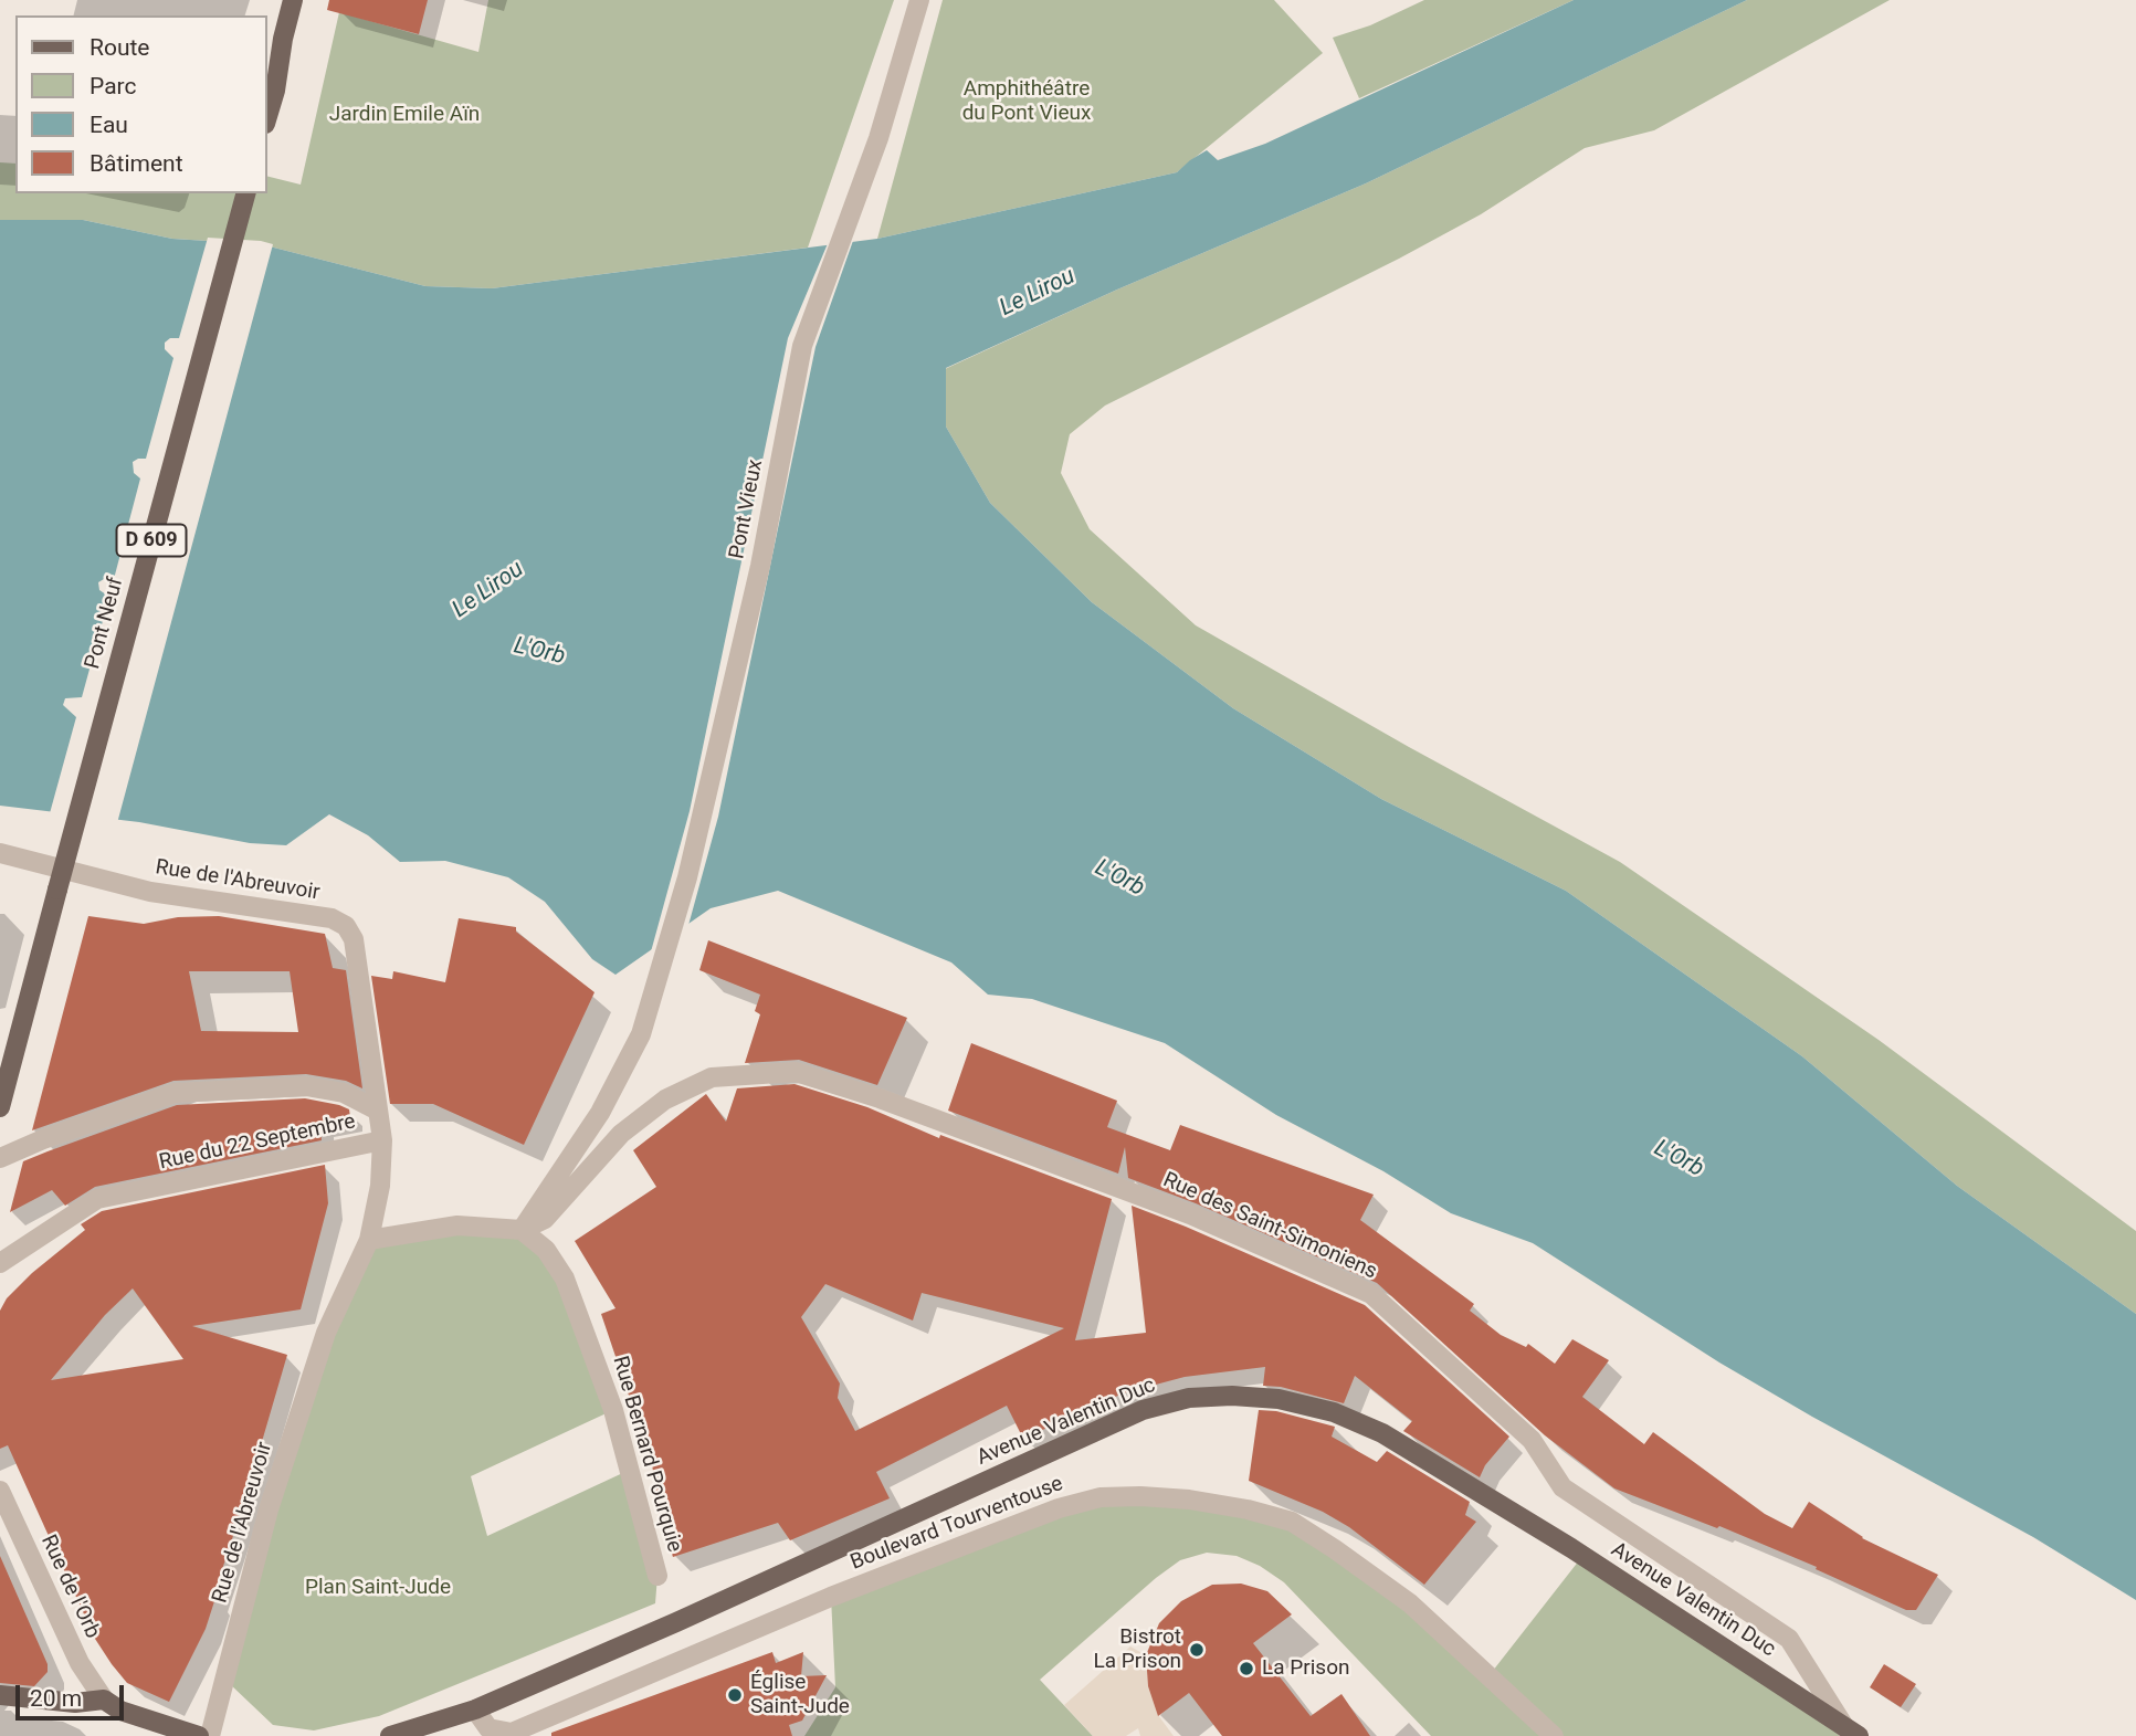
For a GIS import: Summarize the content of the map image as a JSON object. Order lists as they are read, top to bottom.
{
  "streets": {
    "main road": ["D 609", "Pont Neuf", "Avenue Valentin Duc"],
    "street": [
      "Pont Vieux",
      "Rue de l'Abreuvoir",
      "Rue du 22 Septembre",
      "Rue des Saint-Simoniens",
      "Rue Bernard Pourquie",
      "Boulevard Tourventouse",
      "Rue de l'Orb"
    ]
  },
  "crossings": [
    ["Pont Vieux", "Rue des Saint-Simoniens"],
    ["Pont Vieux", "Rue Bernard Pourquie"],
    ["Rue de l'Abreuvoir", "Rue du 22 Septembre"],
    ["Rue des Saint-Simoniens", "Avenue Valentin Duc"],
    ["Rue des Saint-Simoniens", "Rue Bernard Pourquie"],
    ["Avenue Valentin Duc", "Boulevard Tourventouse"]
  ],
  "water": ["Le Lirou", "L'Orb"],
  "parks": ["Amphithéâtre du Pont Vieux", "Jardin Emile Aïn", "Plan Saint-Jude"],
  "places": ["Bistrot La Prison", "La Prison", "Église Saint-Jude"],
  "legend": [
    "Route",
    "Parc",
    "Eau",
    "Bâtiment"
  ],
  "scale_bar": "20 m"
}
